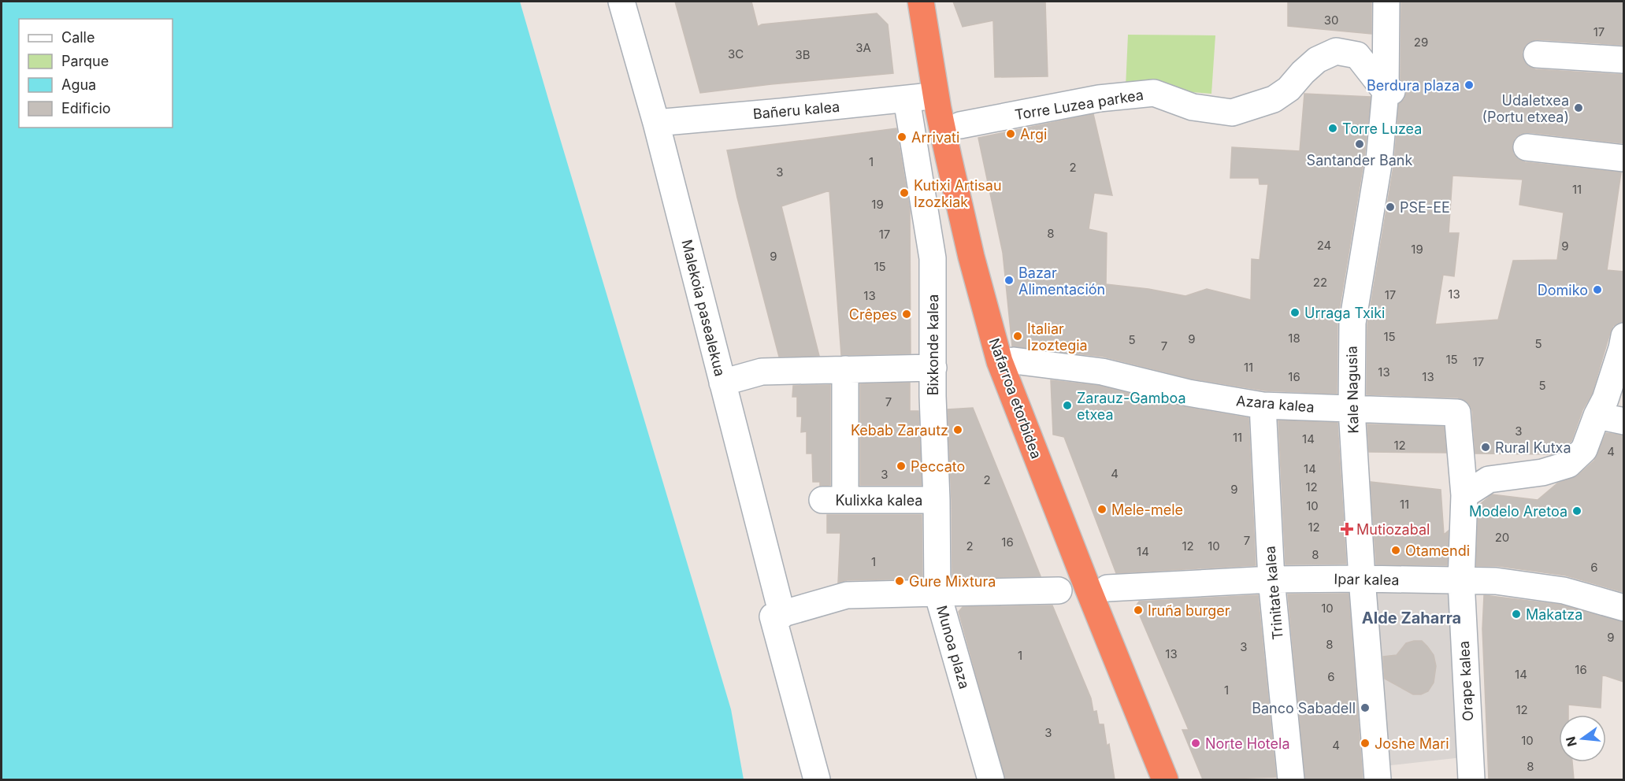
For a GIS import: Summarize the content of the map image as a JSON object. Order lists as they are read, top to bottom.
{
  "streets": {
    "highway": ["Nafarroa etorbidea"],
    "street": [
      "Torre Luzea parkea",
      "Bañeru kalea",
      "Malekoia pasealekua",
      "Bixkonde kalea",
      "Kale Nagusia",
      "Azara kalea",
      "Kulixka kalea",
      "Ipar kalea",
      "Trinitate kalea",
      "Munoa plaza",
      "Orape kalea"
    ]
  },
  "crossings": [
    ["Torre Luzea parkea", "Kale Nagusia"],
    ["Bañeru kalea", "Malekoia pasealekua"],
    ["Bañeru kalea", "Bixkonde kalea"],
    ["Bañeru kalea", "Nafarroa etorbidea"],
    ["Malekoia pasealekua", "Munoa plaza"],
    ["Bixkonde kalea", "Kulixka kalea"],
    ["Bixkonde kalea", "Munoa plaza"],
    ["Kale Nagusia", "Azara kalea"],
    ["Kale Nagusia", "Ipar kalea"],
    ["Azara kalea", "Trinitate kalea"],
    ["Azara kalea", "Orape kalea"],
    ["Ipar kalea", "Trinitate kalea"],
    ["Ipar kalea", "Orape kalea"]
  ],
  "districts": ["Alde Zaharra"],
  "places": {
    "other": [
      "Berdura plaza",
      "Udaletxea (Portu etxea)",
      "Torre Luzea",
      "Argi",
      "Arrivati",
      "Santander Bank",
      "Kutixi Artisau Izozkiak",
      "PSE-EE",
      "Bazar Alimentación",
      "Domiko",
      "Urraga Txiki",
      "Crêpes",
      "Italiar Izoztegia",
      "Zarauz-Gamboa etxea",
      "Kebab Zarautz",
      "Rural Kutxa",
      "Peccato",
      "Mele-mele",
      "Modelo Aretoa",
      "Otamendi",
      "Gure Mixtura",
      "Iruña burger",
      "Makatza",
      "Banco Sabadell",
      "Norte Hotela",
      "Joshe Mari"
    ],
    "health": ["Mutiozabal"]
  },
  "house_numbers": [
    "30",
    "17",
    "29",
    "3A",
    "3C",
    "3B",
    "1",
    "2",
    "3",
    "11",
    "19",
    "8",
    "17",
    "24",
    "9",
    "19",
    "9",
    "15",
    "22",
    "13",
    "17",
    "13",
    "15",
    "18",
    "9",
    "5",
    "5",
    "7",
    "15",
    "17",
    "11",
    "13",
    "16",
    "13",
    "5",
    "7",
    "3",
    "11",
    "14",
    "12",
    "4",
    "14",
    "4",
    "3",
    "2",
    "12",
    "9",
    "11",
    "10",
    "12",
    "20",
    "7",
    "16",
    "2",
    "12",
    "10",
    "14",
    "8",
    "1",
    "6",
    "10",
    "9",
    "8",
    "3",
    "13",
    "1",
    "16",
    "14",
    "6",
    "1",
    "12",
    "3",
    "10",
    "4",
    "8"
  ],
  "legend": [
    "Calle",
    "Parque",
    "Agua",
    "Edificio"
  ],
  "north": "left"
}
